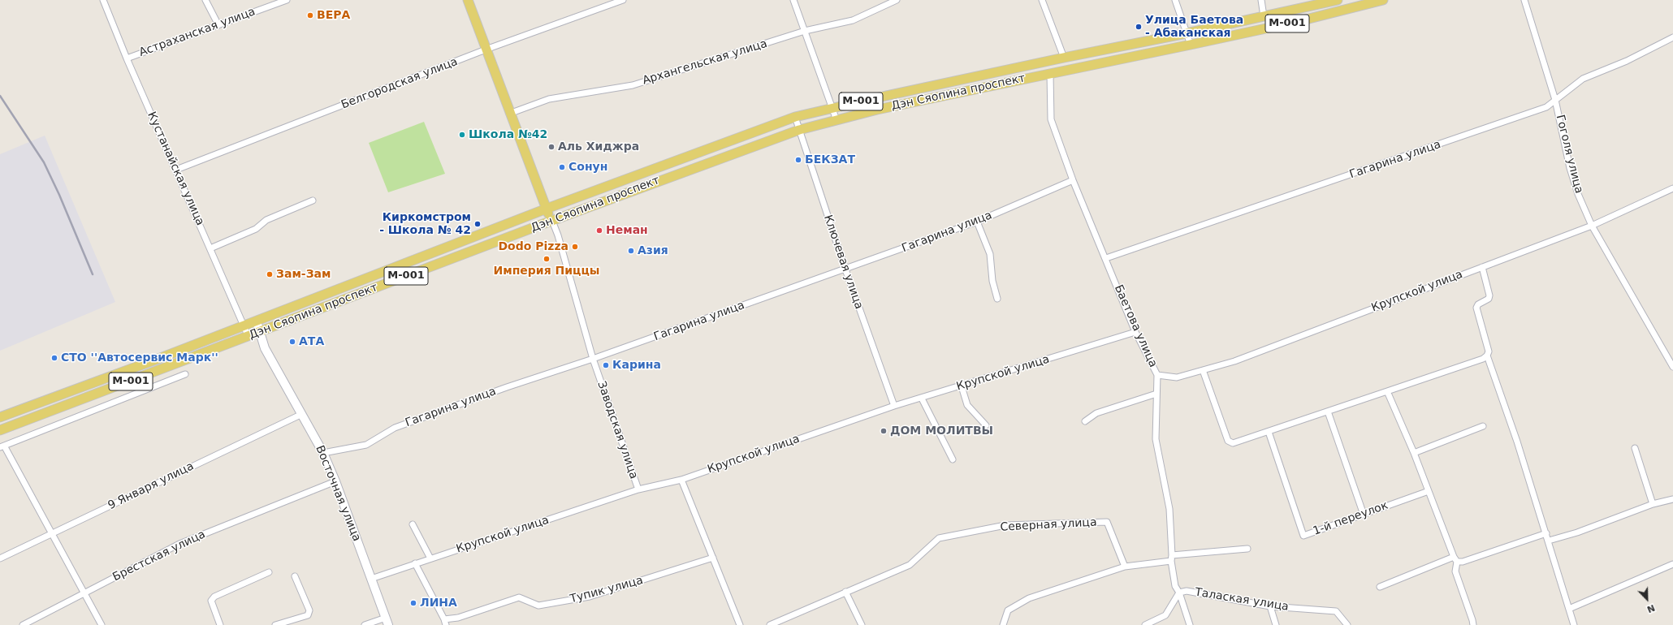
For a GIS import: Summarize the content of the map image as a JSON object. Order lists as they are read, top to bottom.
{
  "streets": {
    "main road": ["M-001", "Дэн Сяопина проспект"],
    "street": [
      "Астраханская улица",
      "Архангельская улица",
      "Белгородская улица",
      "Гоголя улица",
      "Гагарина улица",
      "Кустанайская улица",
      "Ключевая улица",
      "Крупской улица",
      "Баетова улица",
      "Заводская улица",
      "9 Января улица",
      "Восточная улица",
      "1-й переулок",
      "Северная улица",
      "Брестская улица",
      "Тупик улица",
      "Талаская улица"
    ]
  },
  "crossings": [
    ["M-001", "Дэн Сяопина проспект"],
    ["Астраханская улица", "Кустанайская улица"],
    ["Белгородская улица", "Кустанайская улица"],
    ["Дэн Сяопина проспект", "Кустанайская улица"],
    ["Дэн Сяопина проспект", "Ключевая улица"],
    ["Дэн Сяопина проспект", "Баетова улица"],
    ["Дэн Сяопина проспект", "Заводская улица"],
    ["Дэн Сяопина проспект", "Восточная улица"],
    ["Гоголя улица", "Гагарина улица"],
    ["Гоголя улица", "Крупской улица"],
    ["Гагарина улица", "Ключевая улица"],
    ["Гагарина улица", "Баетова улица"],
    ["Гагарина улица", "Заводская улица"],
    ["Гагарина улица", "Восточная улица"],
    ["Ключевая улица", "Крупской улица"],
    ["Крупской улица", "Баетова улица"],
    ["Крупской улица", "Заводская улица"],
    ["Крупской улица", "Восточная улица"],
    ["Баетова улица", "Талаская улица"],
    ["9 Января улица", "Восточная улица"],
    ["Восточная улица", "Брестская улица"]
  ],
  "places": [
    "ВЕРА",
    "Улица Баетова - Абаканская",
    "Школа №42",
    "Аль Хиджра",
    "БЕКЗАТ",
    "Сонун",
    "Киркомстром - Школа № 42",
    "Неман",
    "Dodo Pizza",
    "Азия",
    "Империя Пиццы",
    "Зам-Зам",
    "АТА",
    "СТО ''Автосервис Марк''",
    "Карина",
    "ДОМ МОЛИТВЫ",
    "ЛИНА"
  ],
  "north": "bottom right"
}
